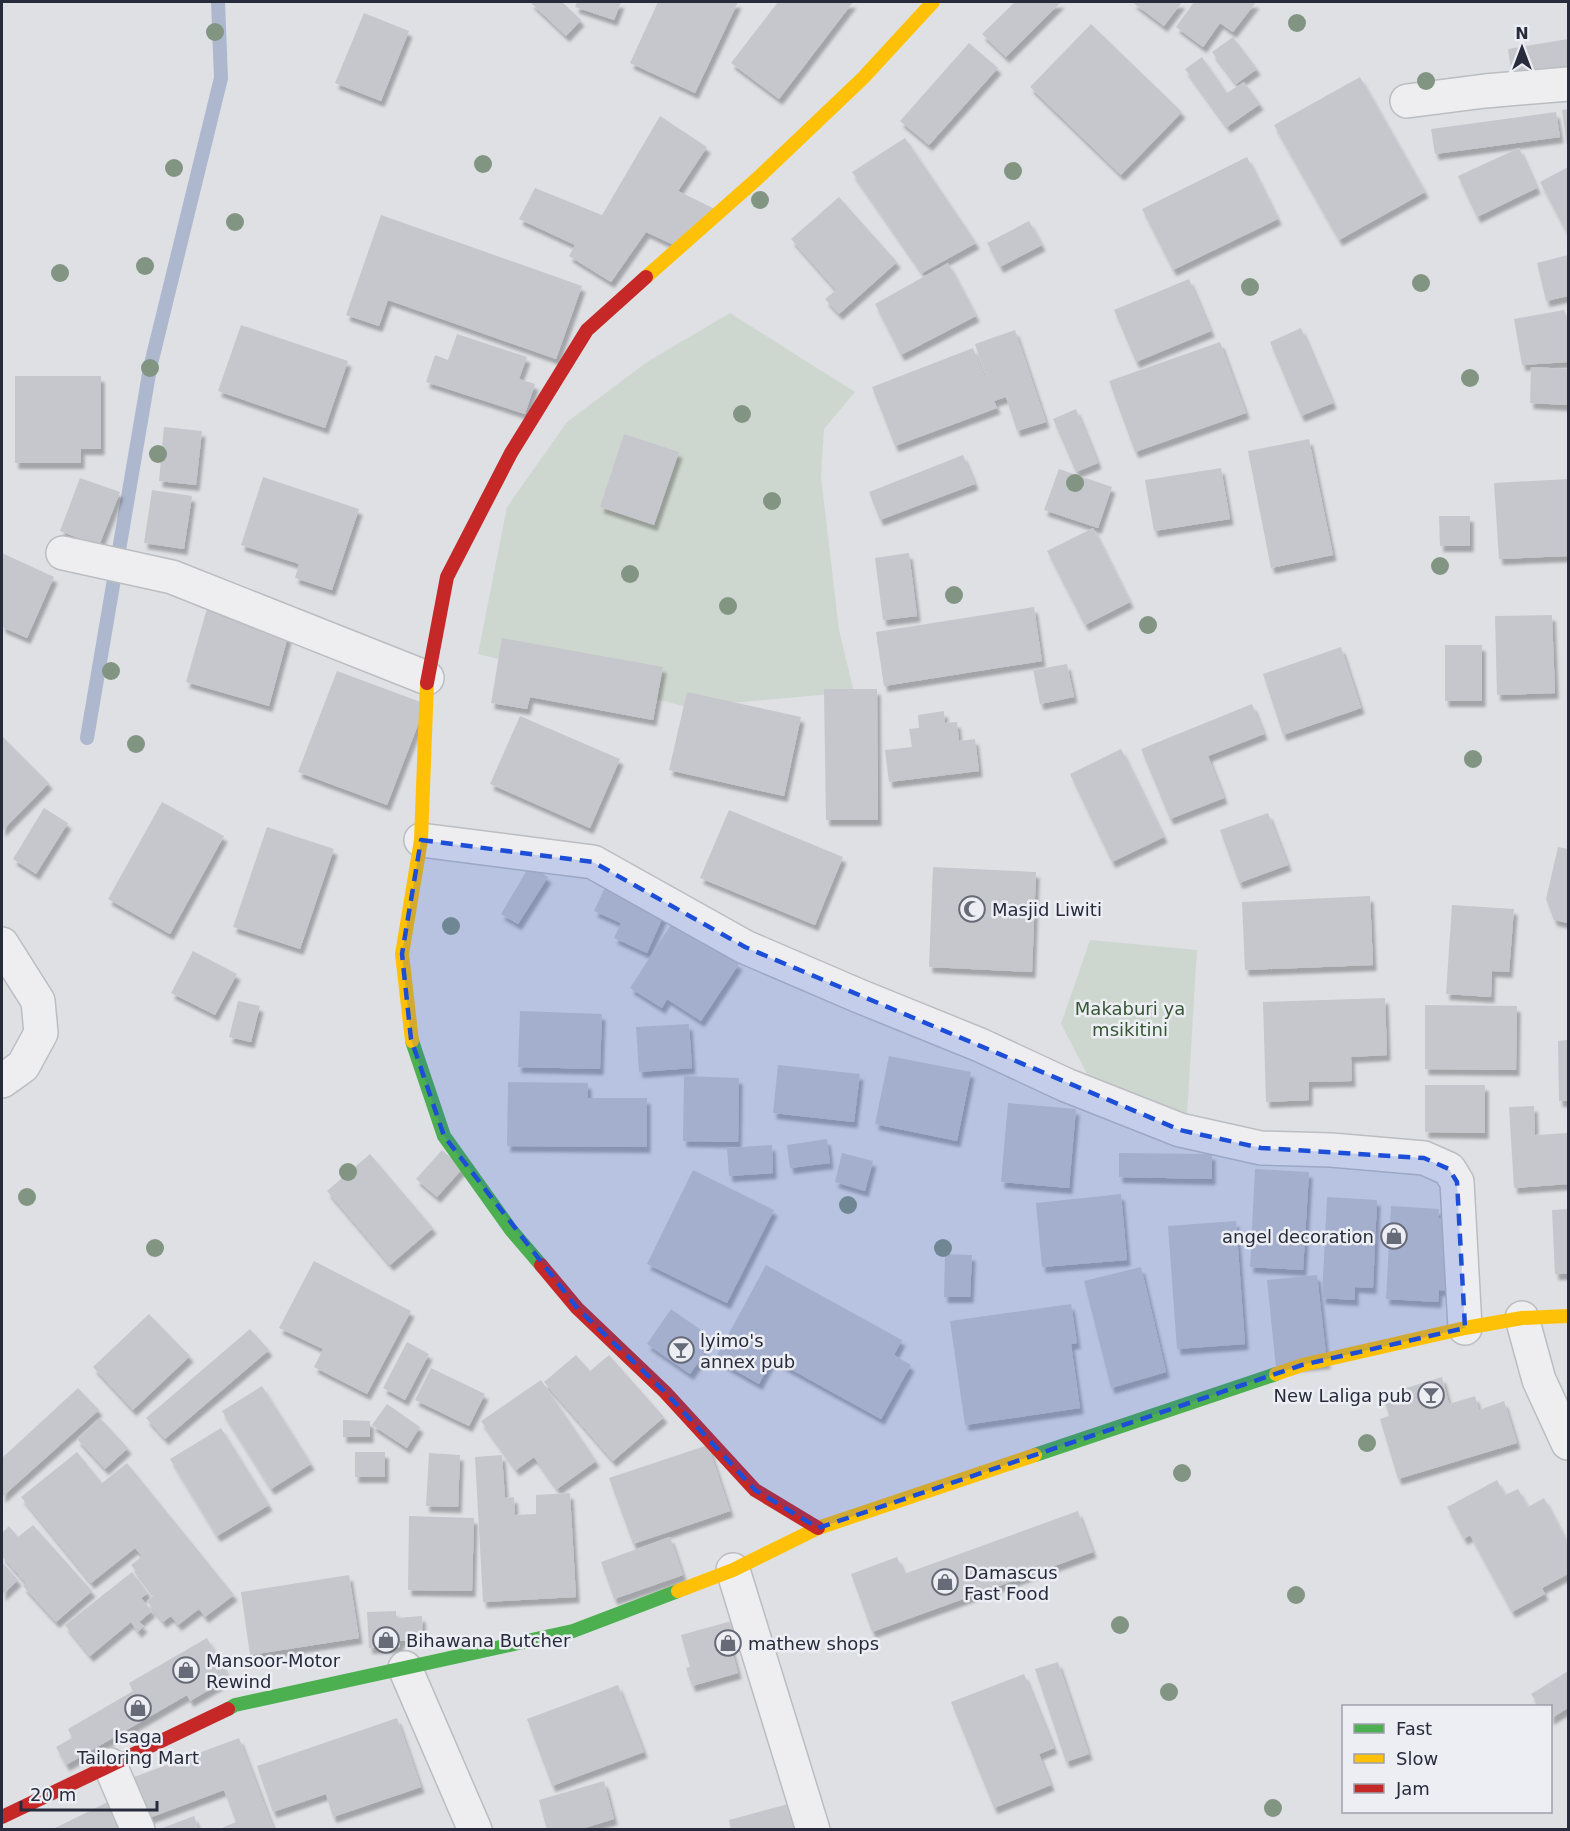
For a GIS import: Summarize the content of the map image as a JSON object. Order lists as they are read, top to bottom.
{
  "parks": ["Makaburi ya msikitini"],
  "places": {
    "mosque": ["Masjid Liwiti"],
    "shop": [
      "angel decoration",
      "Damascus Fast Food",
      "Bihawana Butcher",
      "mathew shops",
      "Mansoor-Motor Rewind",
      "Isaga Tailoring Mart"
    ],
    "bar": ["lyimo's annex pub", "New Laliga pub"]
  },
  "legend": ["Fast", "Slow", "Jam"],
  "scale_bar": "20 m",
  "north": "top"
}
